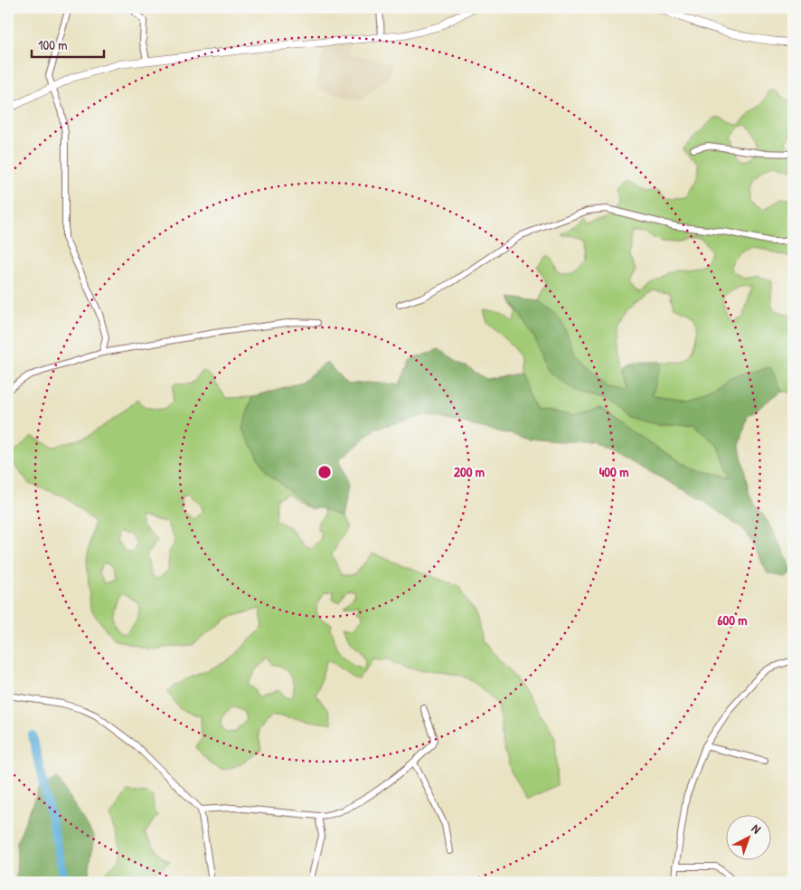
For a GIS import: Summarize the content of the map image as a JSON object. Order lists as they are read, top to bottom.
{
  "scale_bar": "100 m",
  "north": "top right",
  "rings": ["200 m", "400 m", "600 m"]
}
